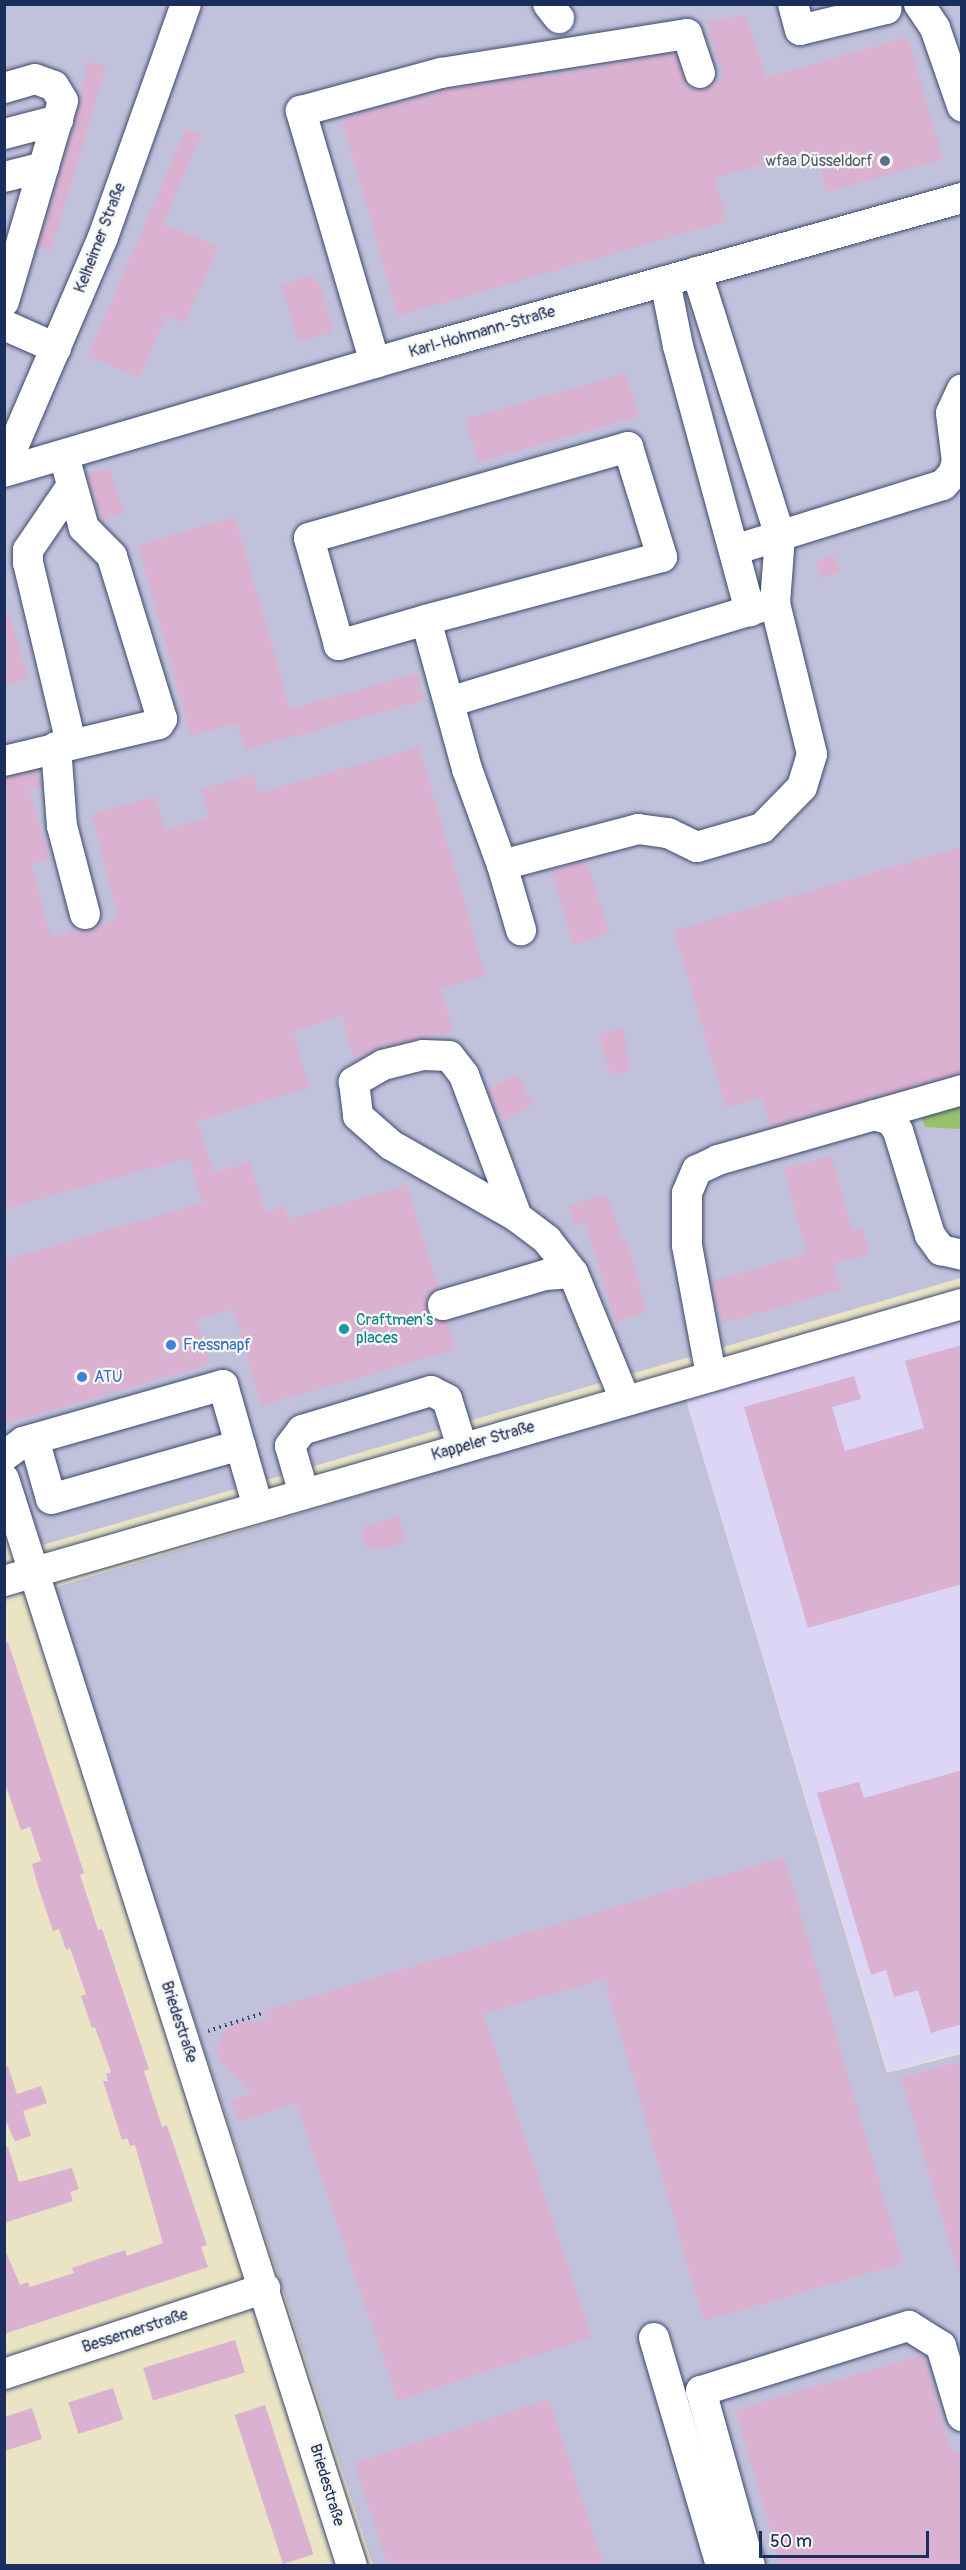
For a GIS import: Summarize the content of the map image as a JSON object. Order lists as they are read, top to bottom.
{
  "streets": {
    "street": [
      "Kelheimer Straße",
      "Karl-Hohmann-Straße",
      "Kappeler Straße",
      "Briedestraße",
      "Bessemerstraße"
    ]
  },
  "crossings": [
    ["Kelheimer Straße", "Karl-Hohmann-Straße"],
    ["Kappeler Straße", "Briedestraße"],
    ["Briedestraße", "Bessemerstraße"]
  ],
  "places": [
    "wfaa Düsseldorf",
    "Craftmen's places",
    "Fressnapf",
    "ATU"
  ],
  "scale_bar": "50 m"
}
